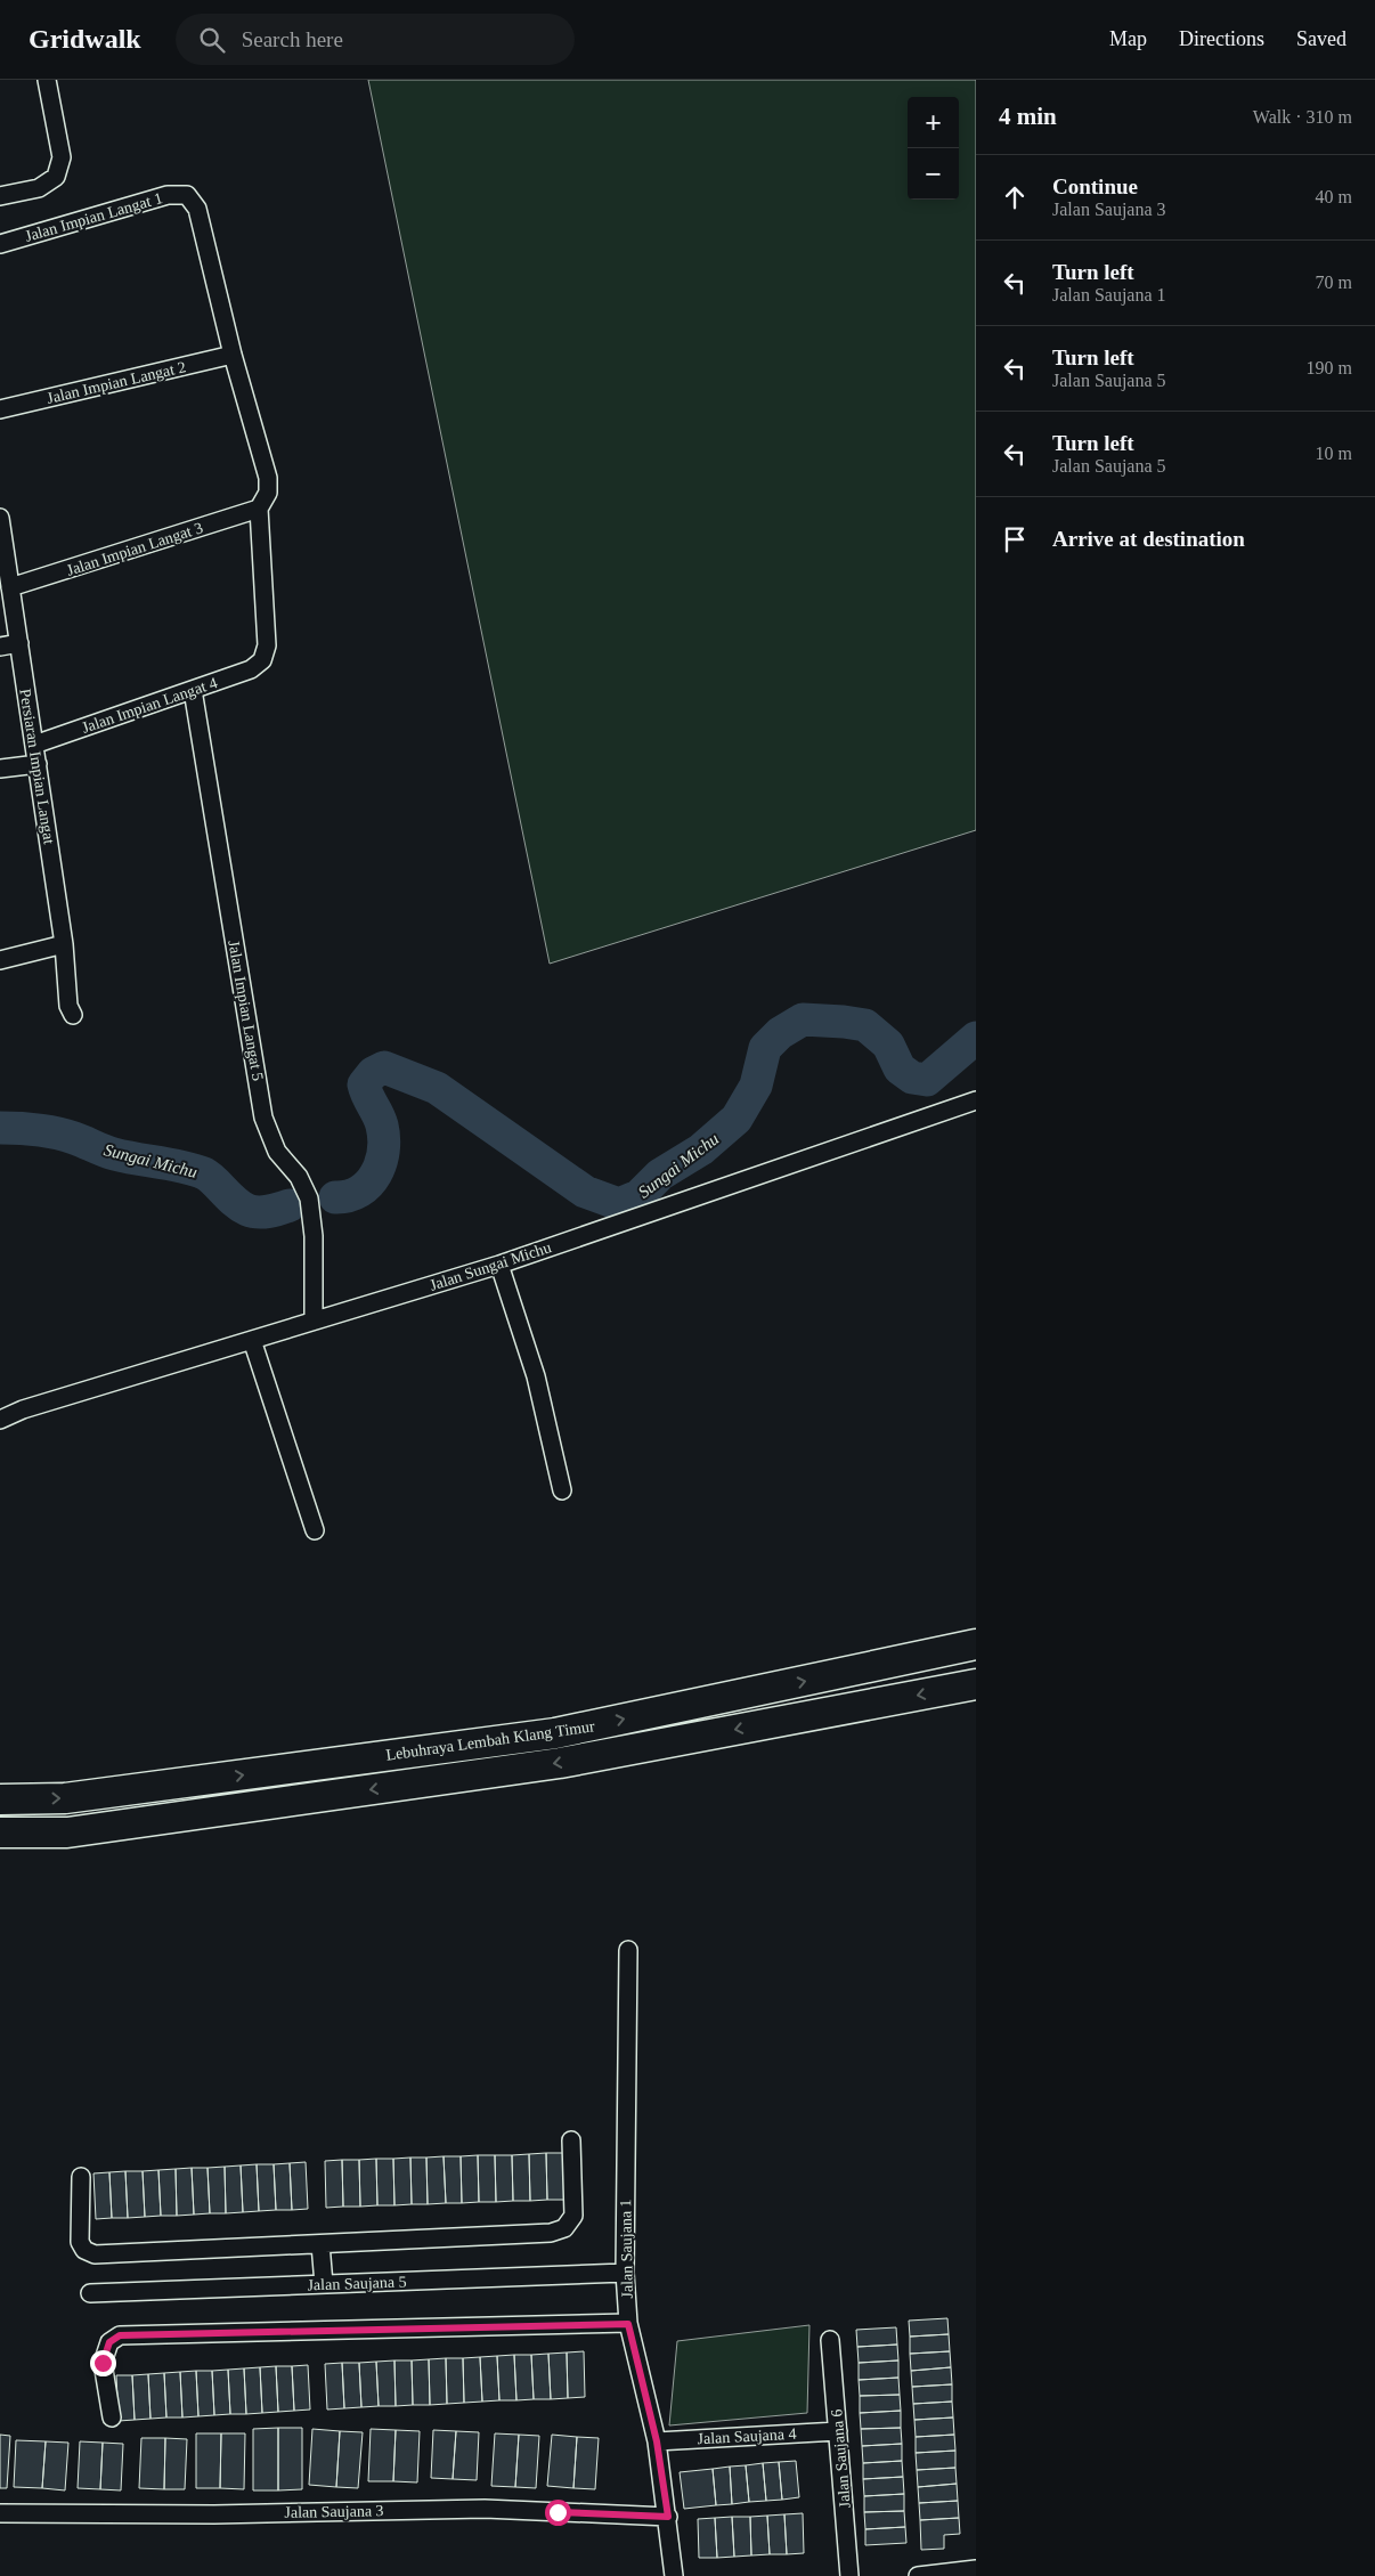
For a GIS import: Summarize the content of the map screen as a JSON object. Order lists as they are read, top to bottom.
{
  "streets": {
    "highway": ["Lebuhraya Lembah Klang Timur"],
    "street": [
      "Jalan Impian Langat 1",
      "Jalan Impian Langat 2",
      "Jalan Impian Langat 3",
      "Jalan Impian Langat 4",
      "Persiaran Impian Langat",
      "Jalan Impian Langat 5",
      "Jalan Sungai Michu",
      "Jalan Saujana 1",
      "Jalan Saujana 5",
      "Jalan Saujana 4",
      "Jalan Saujana 6",
      "Jalan Saujana 3"
    ]
  },
  "crossings": [
    ["Jalan Impian Langat 1", "Jalan Impian Langat 2"],
    ["Jalan Impian Langat 3", "Jalan Impian Langat 4"],
    ["Jalan Impian Langat 3", "Persiaran Impian Langat"],
    ["Jalan Impian Langat 4", "Persiaran Impian Langat"],
    ["Jalan Impian Langat 4", "Jalan Impian Langat 5"],
    ["Jalan Impian Langat 5", "Jalan Sungai Michu"],
    ["Jalan Saujana 1", "Jalan Saujana 5"],
    ["Jalan Saujana 1", "Jalan Saujana 4"],
    ["Jalan Saujana 1", "Jalan Saujana 3"],
    ["Jalan Saujana 4", "Jalan Saujana 6"]
  ],
  "water": ["Sungai Michu"],
  "page": {
    "header": "Gridwalk",
    "search": "Search here",
    "nav": ["Map", "Directions", "Saved"],
    "heading": ["4 min", "Walk · 310 m"],
    "map_buttons": ["+", "−"],
    "list": [
      ["Continue", "Jalan Saujana 3", "40 m"],
      ["Turn left", "Jalan Saujana 1", "70 m"],
      ["Turn left", "Jalan Saujana 5", "190 m"],
      ["Turn left", "Jalan Saujana 5", "10 m"],
      "Arrive at destination"
    ]
  }
}
